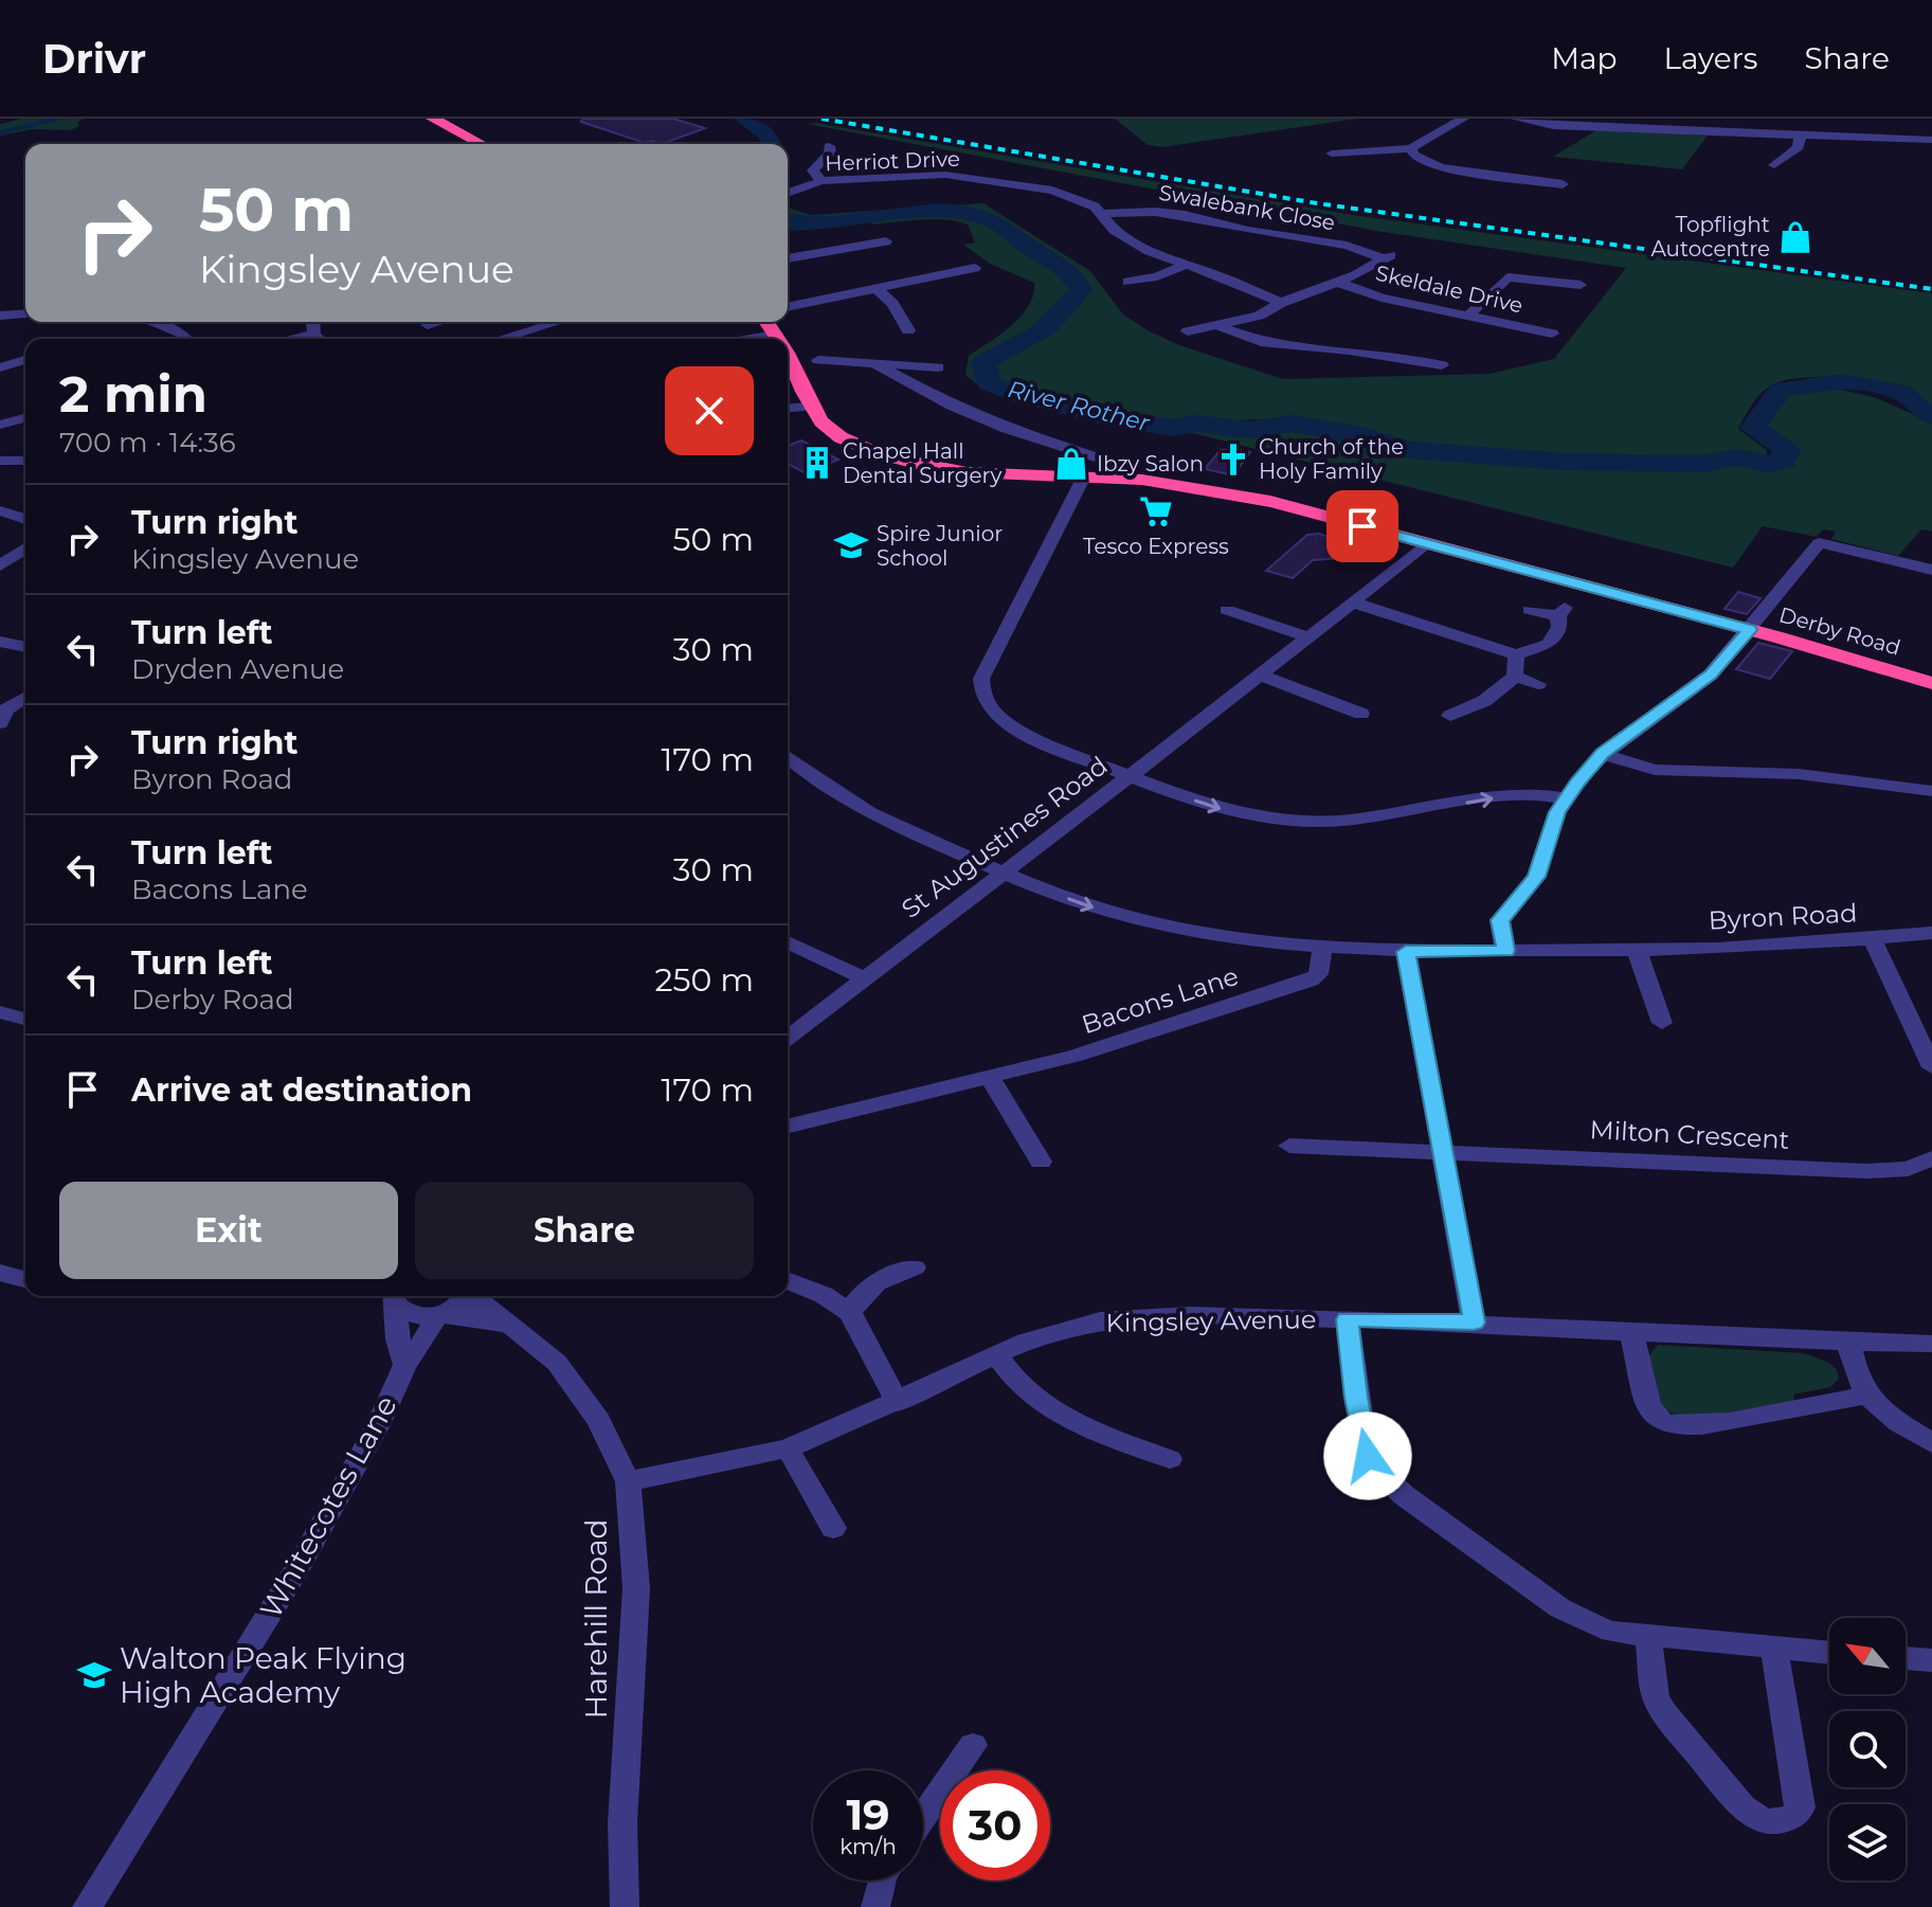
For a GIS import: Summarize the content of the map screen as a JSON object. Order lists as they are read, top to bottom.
{
  "streets": {
    "highway": ["Derby Road"],
    "street": [
      "Herriot Drive",
      "Swalebank Close",
      "Skeldale Drive",
      "St Augustines Road",
      "Byron Road",
      "Bacons Lane",
      "Milton Crescent",
      "Kingsley Avenue",
      "Whitecotes Lane",
      "Harehill Road"
    ]
  },
  "crossings": [
    ["Herriot Drive", "Swalebank Close"],
    ["Swalebank Close", "Skeldale Drive"],
    ["Derby Road", "St Augustines Road"],
    ["St Augustines Road", "Byron Road"],
    ["Byron Road", "Bacons Lane"],
    ["Kingsley Avenue", "Harehill Road"],
    ["Whitecotes Lane", "Harehill Road"]
  ],
  "water": ["River Rother"],
  "places": {
    "shop": ["Topflight Autocentre", "Ibzy Salon"],
    "church": ["Church of the Holy Family"],
    "building": ["Chapel Hall Dental Surgery"],
    "supermarket": ["Tesco Express"],
    "school or university": ["Spire Junior School", "Walton Peak Flying High Academy"]
  },
  "north": "top left",
  "page": {
    "header": "Drivr",
    "nav": ["Map", "Layers", "Share"],
    "turn": ["50 m", "Kingsley Avenue"],
    "heading": ["2 min", "700 m · 14:36"],
    "list": [
      {
        "name": "Turn right",
        "note": "Kingsley Avenue",
        "value": "50 m"
      },
      {
        "name": "Turn left",
        "note": "Dryden Avenue",
        "value": "30 m"
      },
      {
        "name": "Turn right",
        "note": "Byron Road",
        "value": "170 m"
      },
      {
        "name": "Turn left",
        "note": "Bacons Lane",
        "value": "30 m"
      },
      {
        "name": "Turn left",
        "note": "Derby Road",
        "value": "250 m"
      },
      {
        "name": "Arrive at destination",
        "value": "170 m"
      }
    ],
    "buttons": ["Exit", "Share"],
    "speed": "19 km/h",
    "limit": "30"
  }
}
